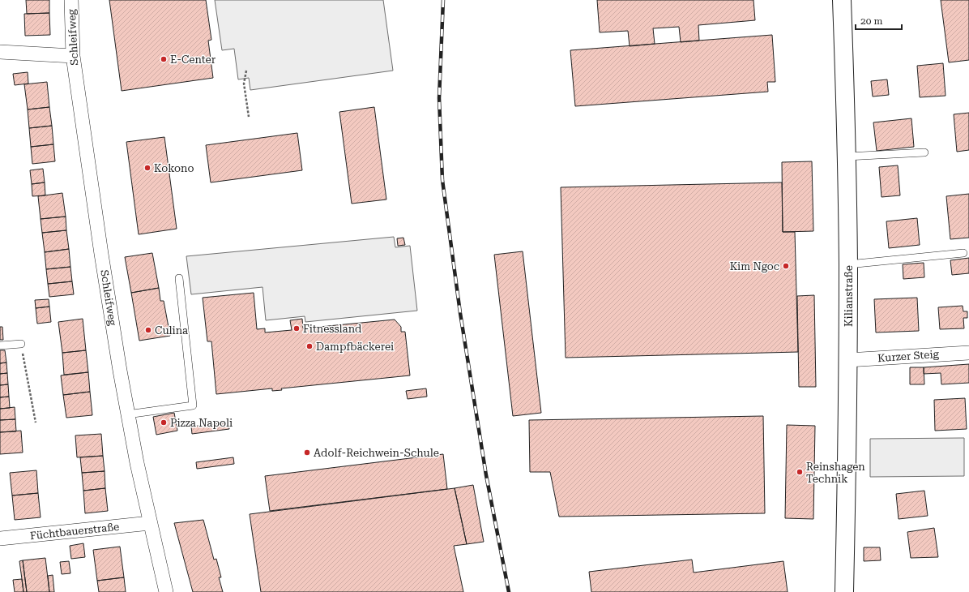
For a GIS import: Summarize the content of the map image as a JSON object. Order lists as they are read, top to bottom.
{
  "streets": {
    "main road": ["Kilianstraße"],
    "street": ["Schleifweg", "Kurzer Steig", "Füchtbauerstraße"]
  },
  "crossings": [
    ["Schleifweg", "Füchtbauerstraße"],
    ["Kilianstraße", "Kurzer Steig"]
  ],
  "places": [
    "E-Center",
    "Kokono",
    "Kim Ngoc",
    "Fitnessland",
    "Culina",
    "Dampfbäckerei",
    "Pizza Napoli",
    "Adolf-Reichwein-Schule",
    "Reinshagen Technik"
  ],
  "scale_bar": "20 m"
}
